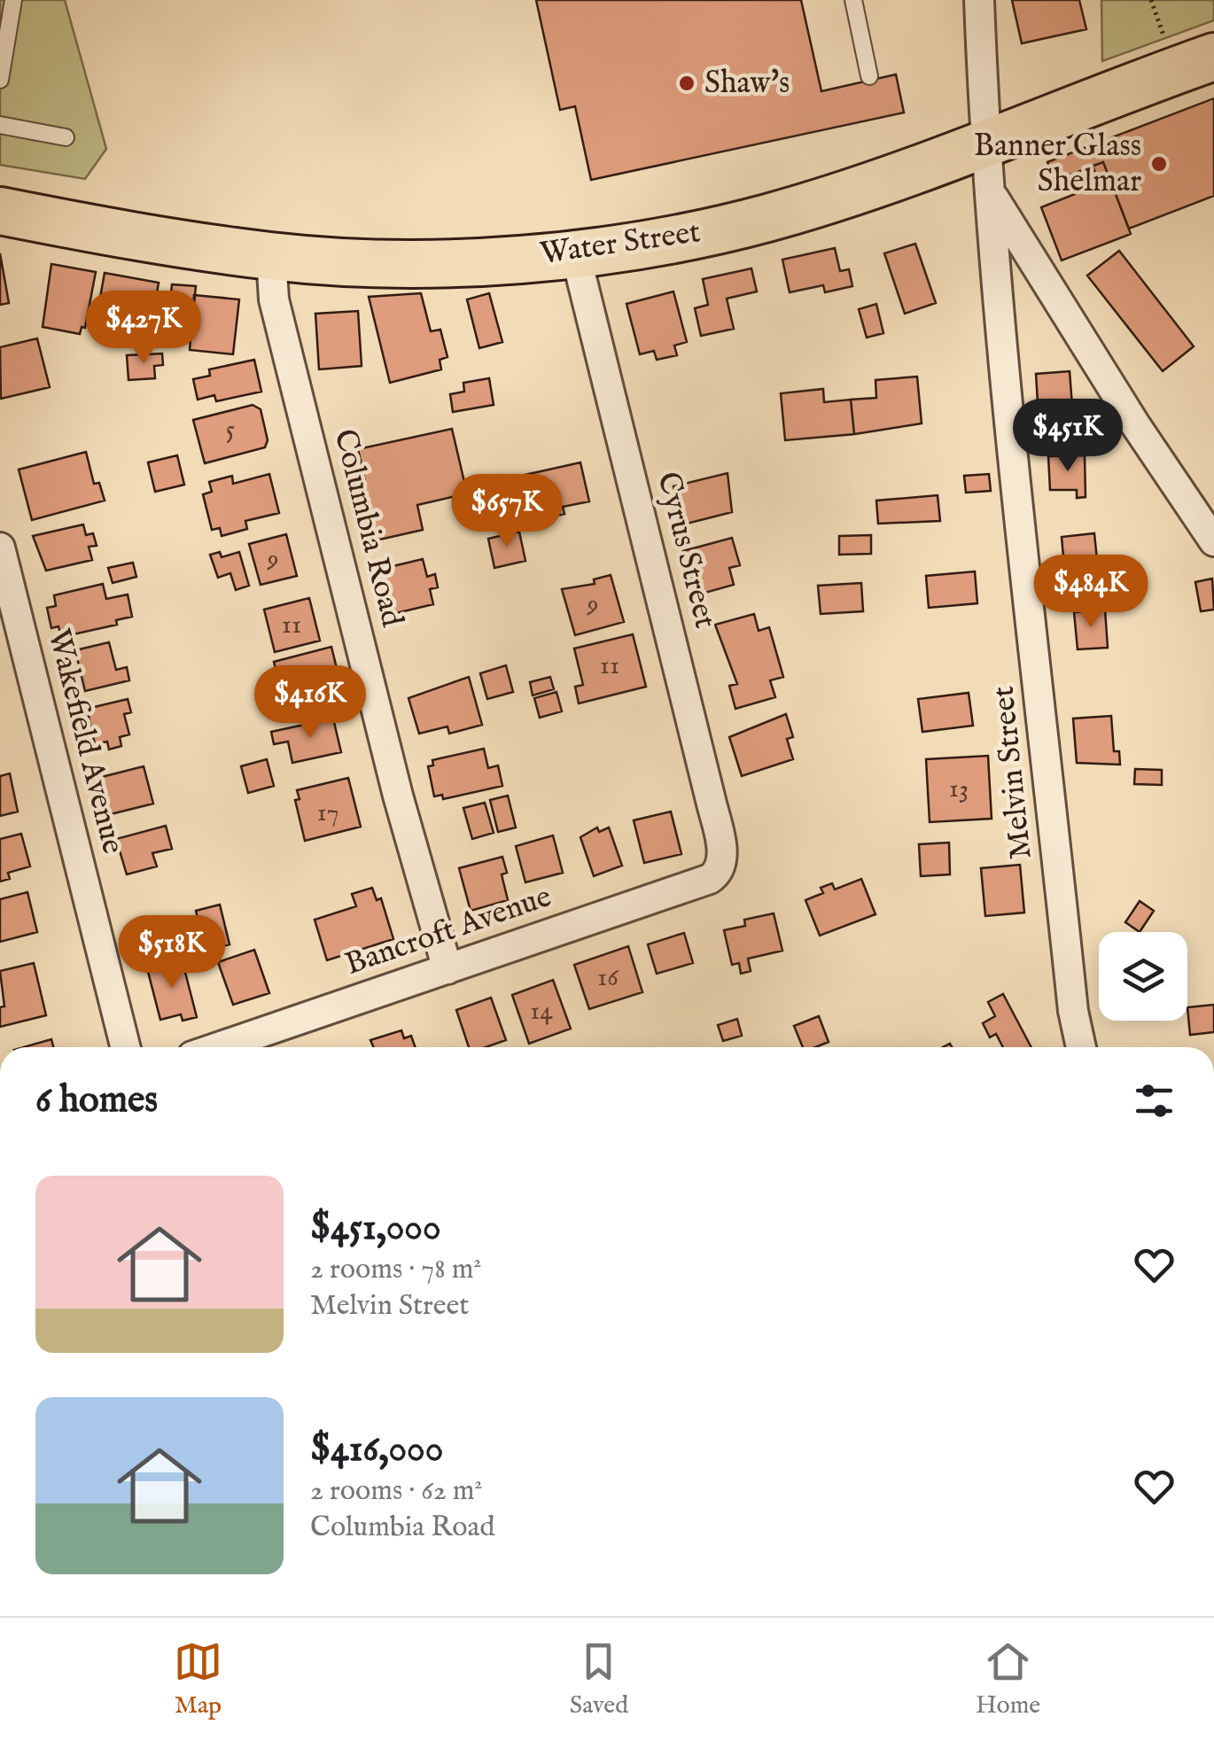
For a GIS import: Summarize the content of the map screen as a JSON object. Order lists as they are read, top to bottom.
{
  "streets": {
    "main road": ["Water Street"],
    "street": [
      "Columbia Road",
      "Cyrus Street",
      "Wakefield Avenue",
      "Melvin Street",
      "Bancroft Avenue"
    ]
  },
  "crossings": [
    ["Water Street", "Columbia Road"],
    ["Water Street", "Cyrus Street"],
    ["Water Street", "Melvin Street"],
    ["Columbia Road", "Bancroft Avenue"],
    ["Cyrus Street", "Bancroft Avenue"]
  ],
  "places": ["Shaw's", "Banner Glass Shelmar"],
  "house_numbers": [
    "5",
    "9",
    "9",
    "11",
    "11",
    "13",
    "17",
    "16",
    "14"
  ],
  "page": {
    "price": [
      "$427K",
      "$451K",
      "$657K",
      "$484K",
      "$416K",
      "$518K"
    ],
    "heading": "6 homes",
    "list": [
      {
        "name": "$451,000",
        "note": "2 rooms · 78 m² · Melvin Street"
      },
      {
        "name": "$416,000",
        "note": "2 rooms · 62 m² · Columbia Road"
      }
    ],
    "tabs": ["Map", "Saved", "Home"]
  }
}
